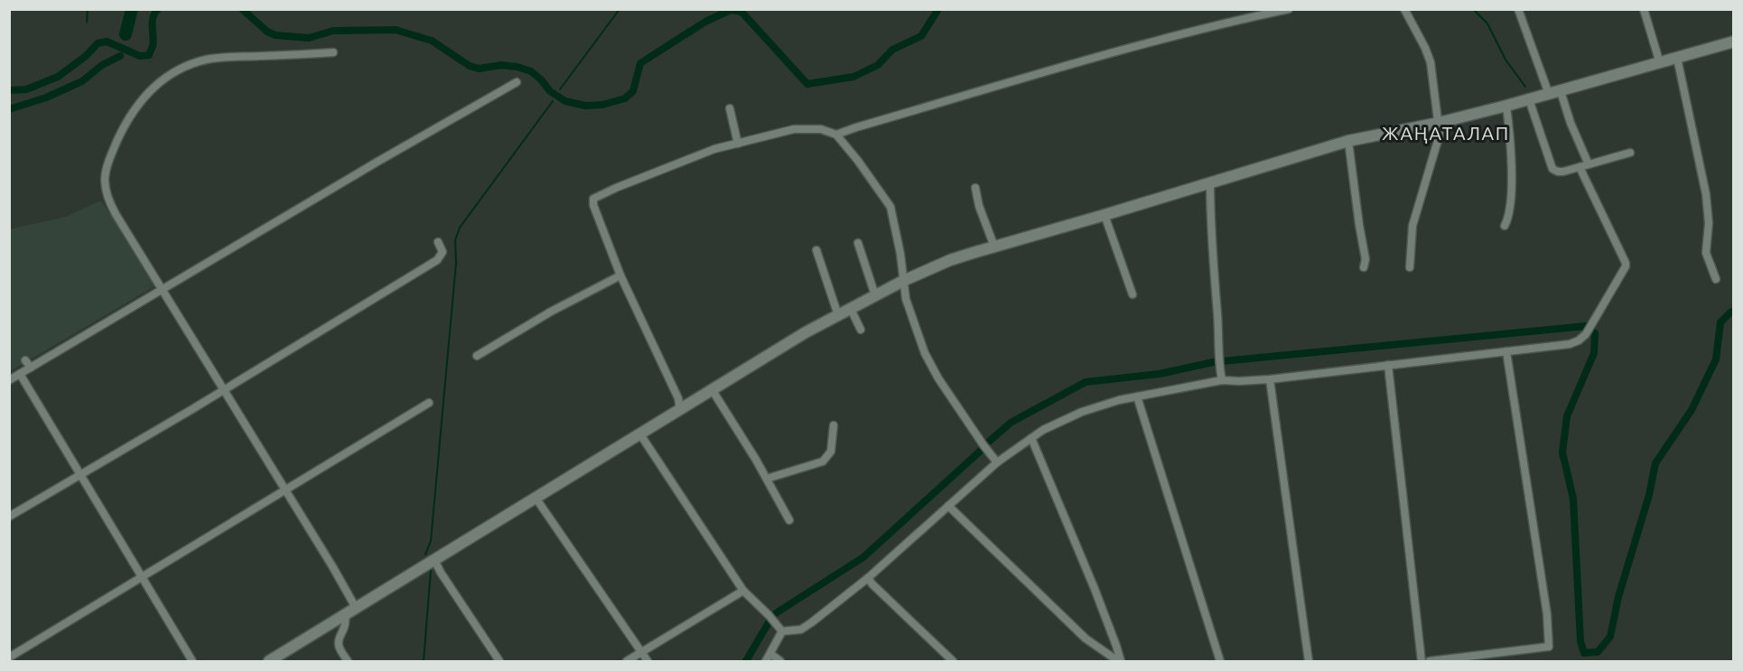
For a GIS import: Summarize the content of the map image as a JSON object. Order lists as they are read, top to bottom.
{
  "districts": ["ЖАҢАТАЛАП"]
}
